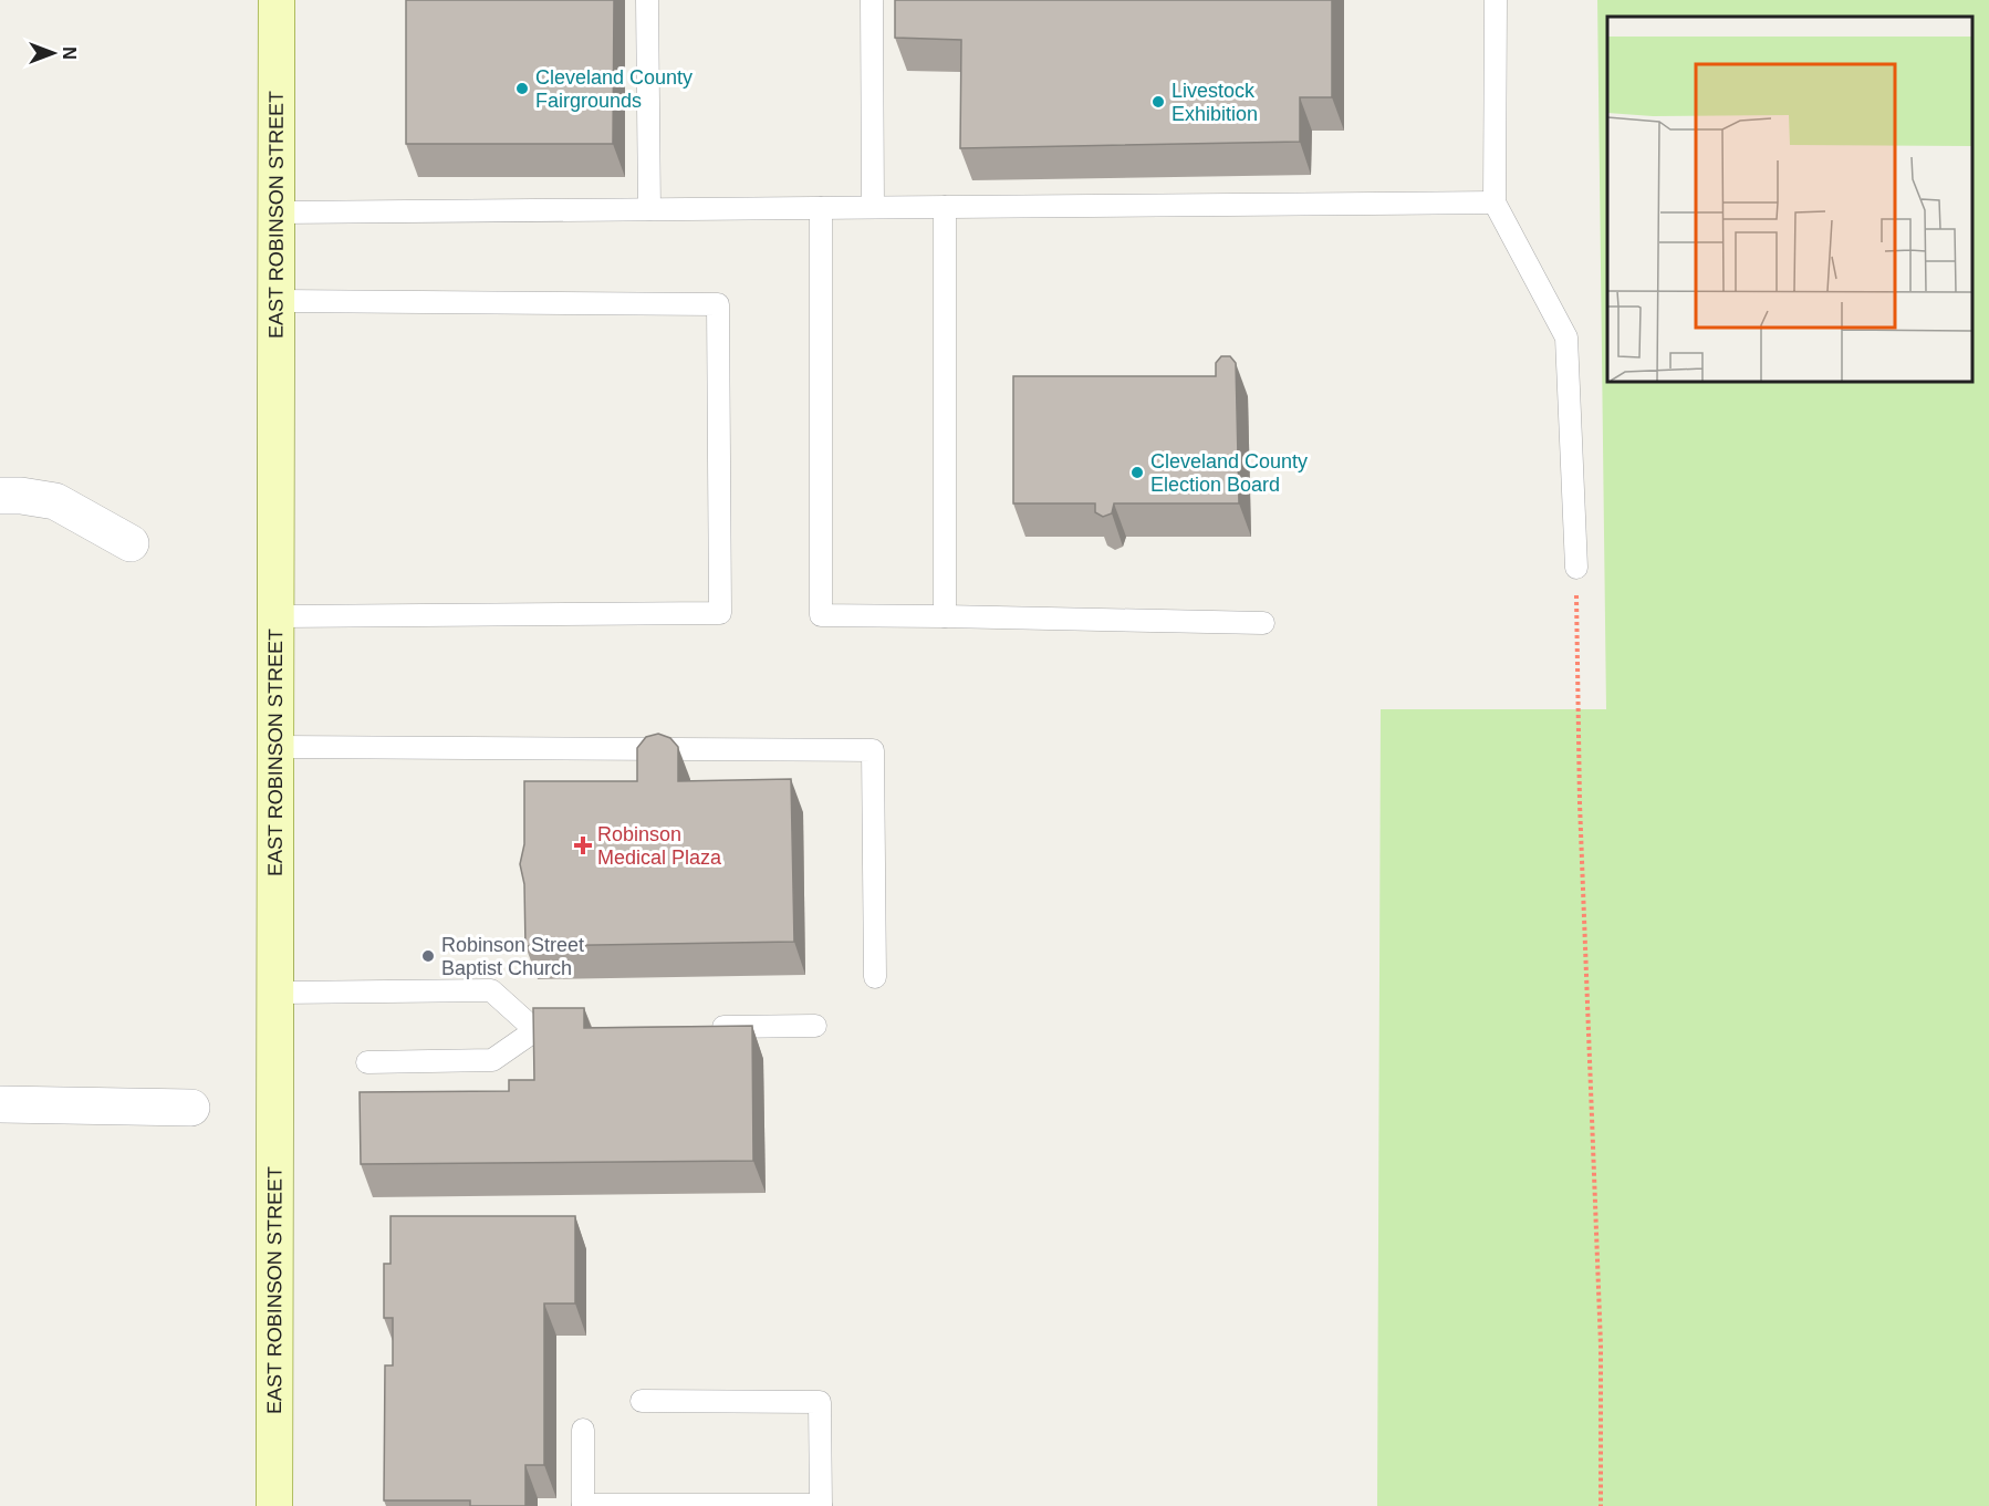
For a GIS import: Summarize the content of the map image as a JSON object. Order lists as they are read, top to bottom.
{
  "streets": {
    "main road": ["EAST ROBINSON STREET"]
  },
  "places": {
    "other": [
      "Cleveland County Fairgrounds",
      "Livestock Exhibition",
      "Cleveland County Election Board",
      "Robinson Street Baptist Church"
    ],
    "health": ["Robinson Medical Plaza"]
  },
  "north": "right"
}
